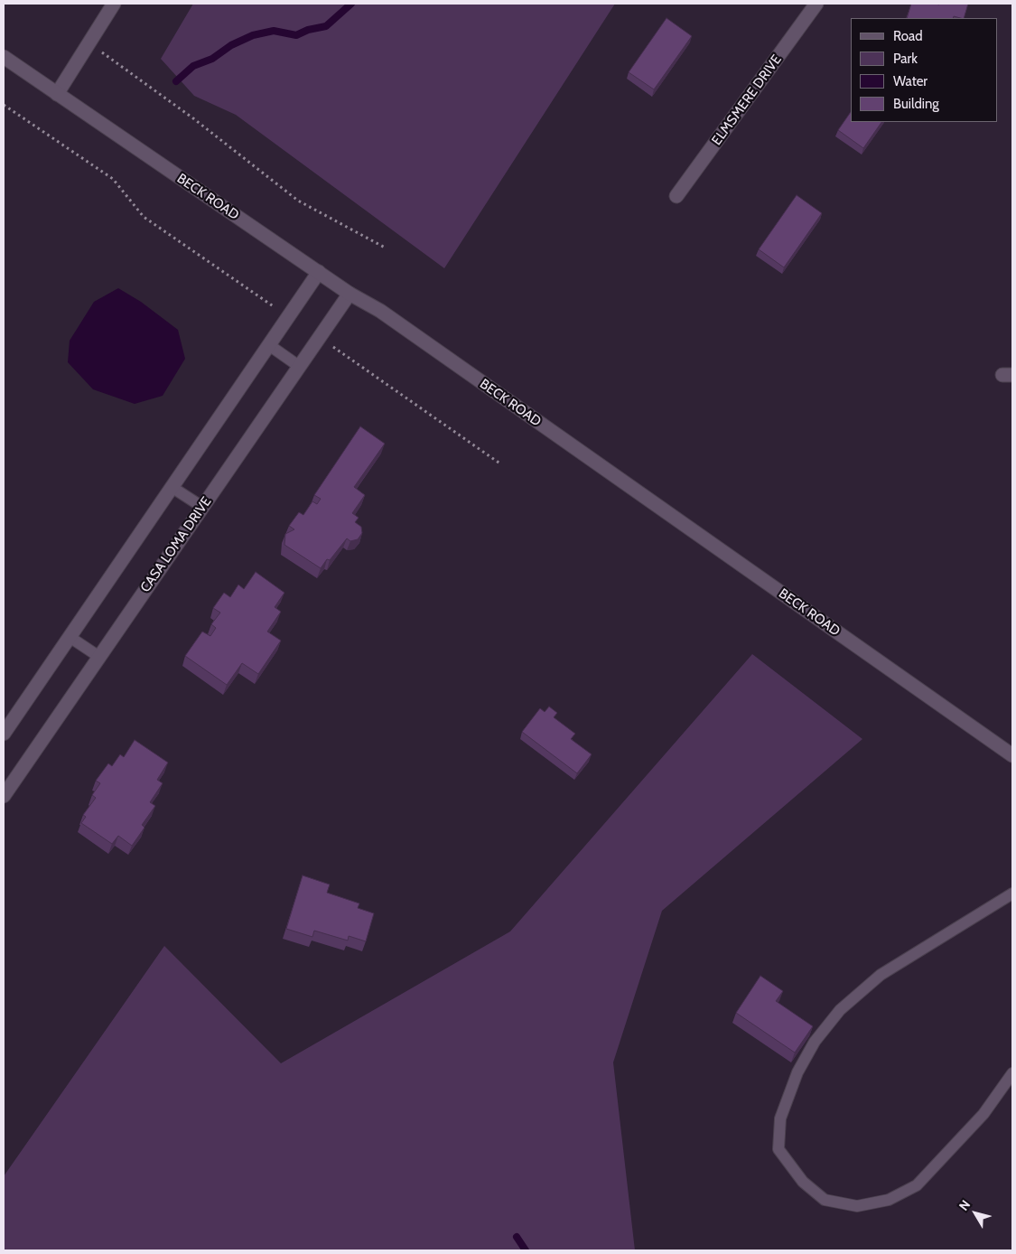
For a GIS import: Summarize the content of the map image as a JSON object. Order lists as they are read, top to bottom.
{
  "streets": {
    "street": ["ELMSMERE DRIVE", "BECK ROAD", "CASA LOMA DRIVE"]
  },
  "crossings": [
    ["BECK ROAD", "CASA LOMA DRIVE"]
  ],
  "legend": [
    "Road",
    "Park",
    "Water",
    "Building"
  ],
  "north": "top left"
}
